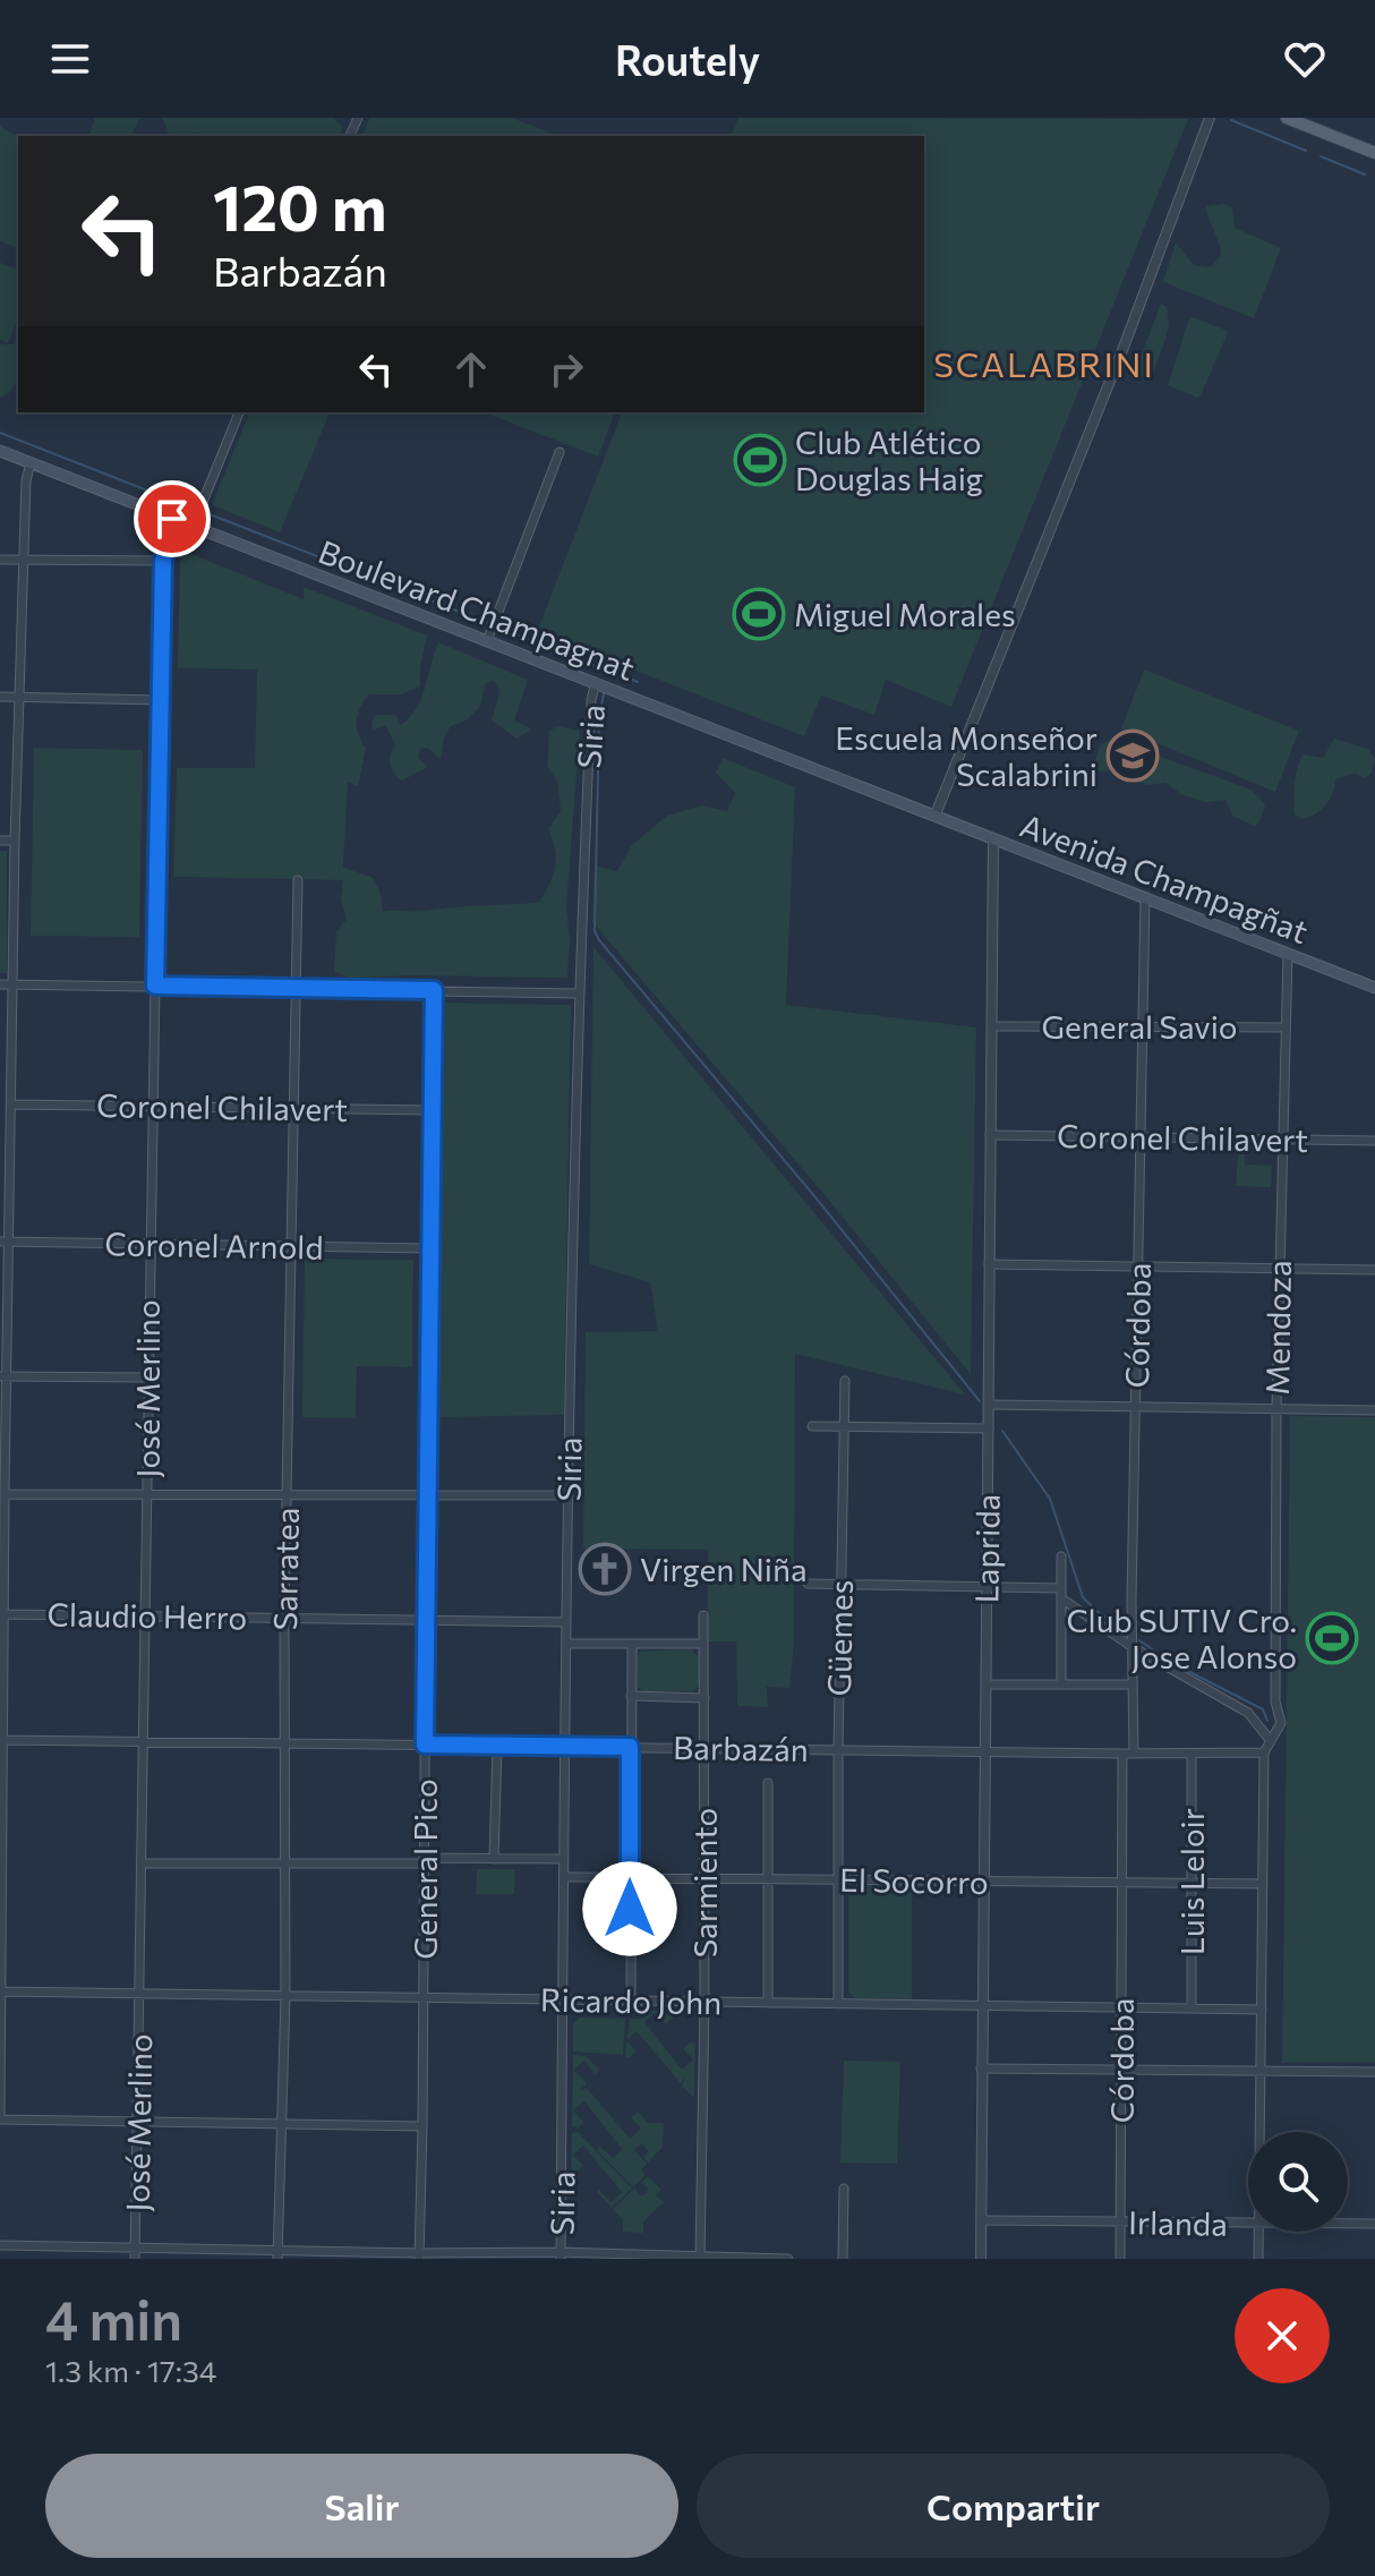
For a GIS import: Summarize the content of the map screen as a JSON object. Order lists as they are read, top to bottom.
{
  "streets": {
    "main road": ["Boulevard Champagnat", "Avenida Champagñat"],
    "street": [
      "Siria",
      "General Savio",
      "Coronel Chilavert",
      "Coronel Arnold",
      "Córdoba",
      "Mendoza",
      "José Merlino",
      "Laprida",
      "Sarratea",
      "Claudio Herro",
      "Güemes",
      "Barbazán",
      "General Pico",
      "El Socorro",
      "Luis Leloir",
      "Sarmiento",
      "Ricardo John",
      "Irlanda"
    ]
  },
  "crossings": [
    ["Boulevard Champagnat", "Siria"],
    ["Boulevard Champagnat", "Avenida Champagñat"],
    ["Boulevard Champagnat", "José Merlino"],
    ["Siria", "Claudio Herro"],
    ["Siria", "Barbazán"],
    ["Siria", "El Socorro"],
    ["Siria", "Ricardo John"],
    ["Avenida Champagñat", "Córdoba"],
    ["Avenida Champagñat", "Mendoza"],
    ["Avenida Champagñat", "Laprida"],
    ["General Savio", "Córdoba"],
    ["General Savio", "Mendoza"],
    ["General Savio", "Laprida"],
    ["Coronel Chilavert", "Córdoba"],
    ["Coronel Chilavert", "Mendoza"],
    ["Coronel Chilavert", "José Merlino"],
    ["Coronel Chilavert", "Laprida"],
    ["Coronel Chilavert", "Sarratea"],
    ["Coronel Chilavert", "General Pico"],
    ["Coronel Arnold", "José Merlino"],
    ["Coronel Arnold", "Sarratea"],
    ["Coronel Arnold", "General Pico"],
    ["Córdoba", "Barbazán"],
    ["Córdoba", "El Socorro"],
    ["Córdoba", "Ricardo John"],
    ["Córdoba", "Irlanda"],
    ["José Merlino", "Claudio Herro"],
    ["José Merlino", "Barbazán"],
    ["José Merlino", "Ricardo John"],
    ["Laprida", "Barbazán"],
    ["Laprida", "El Socorro"],
    ["Laprida", "Ricardo John"],
    ["Laprida", "Irlanda"],
    ["Sarratea", "Claudio Herro"],
    ["Sarratea", "Barbazán"],
    ["Sarratea", "Ricardo John"],
    ["Claudio Herro", "General Pico"],
    ["Güemes", "Barbazán"],
    ["Güemes", "El Socorro"],
    ["Güemes", "Ricardo John"],
    ["Barbazán", "General Pico"],
    ["Barbazán", "Luis Leloir"],
    ["Barbazán", "Sarmiento"],
    ["General Pico", "Ricardo John"],
    ["El Socorro", "Luis Leloir"],
    ["El Socorro", "Sarmiento"],
    ["Luis Leloir", "Ricardo John"],
    ["Sarmiento", "Ricardo John"]
  ],
  "districts": ["SCALABRINI"],
  "places": {
    "sports": ["Club Atlético Douglas Haig", "Miguel Morales", "Club SUTIV Cro. Jose Alonso"],
    "school or university": ["Escuela Monseñor Scalabrini"],
    "church": ["Virgen Niña"]
  },
  "page": {
    "header": "Routely",
    "turn": ["120 m", "Barbazán"],
    "heading": ["4 min", "1.3 km · 17:34"],
    "buttons": ["Salir", "Compartir"]
  }
}
